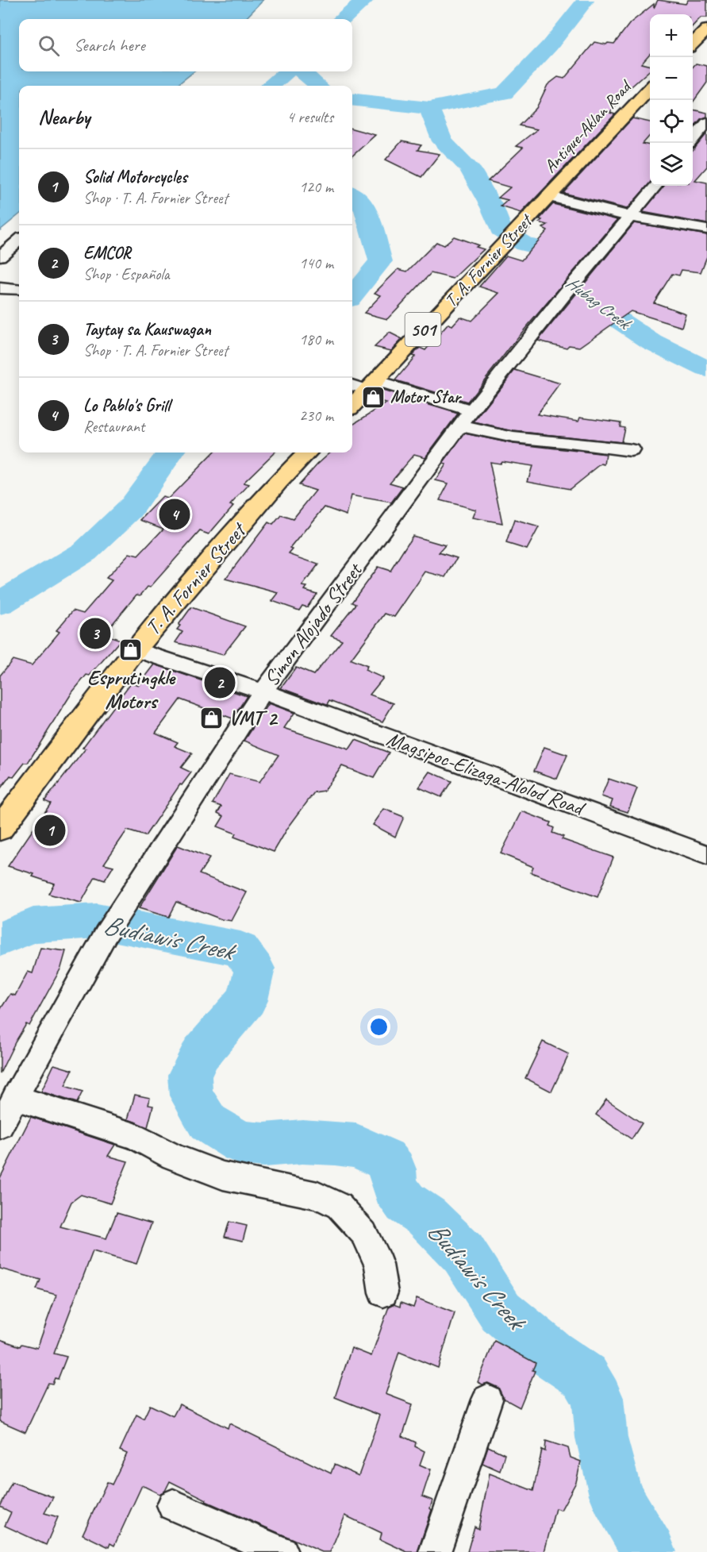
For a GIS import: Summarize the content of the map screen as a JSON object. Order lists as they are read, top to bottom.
{
  "streets": {
    "main road": ["Antique-Aklan Road", "T. A. Fornier Street", "501"],
    "street": ["Simon Alojado Street", "Magsipoc-Elizaga-Alolod Road"]
  },
  "crossings": [
    ["Antique-Aklan Road", "T. A. Fornier Street"],
    ["T. A. Fornier Street", "Magsipoc-Elizaga-Alolod Road"],
    ["Simon Alojado Street", "Magsipoc-Elizaga-Alolod Road"]
  ],
  "water": ["Hubag Creek", "Budiawis Creek"],
  "places": {
    "shop": ["Motor Star", "Esprutingkle Motors", "VMT 2"]
  },
  "page": {
    "map_buttons": ["+", "−"],
    "search": "Search here",
    "heading": ["Nearby", "4 results"],
    "list": [
      {
        "mark": "1",
        "name": "Solid Motorcycles",
        "note": "Shop · T. A. Fornier Street",
        "value": "120 m"
      },
      {
        "mark": "2",
        "name": "EMCOR",
        "note": "Shop · Española",
        "value": "140 m"
      },
      {
        "mark": "3",
        "name": "Taytay sa Kauswagan",
        "note": "Shop · T. A. Fornier Street",
        "value": "180 m"
      },
      {
        "mark": "4",
        "name": "Lo Pablo's Grill",
        "note": "Restaurant",
        "value": "230 m"
      }
    ],
    "pins": [
      "4",
      "3",
      "2",
      "1"
    ]
  }
}
